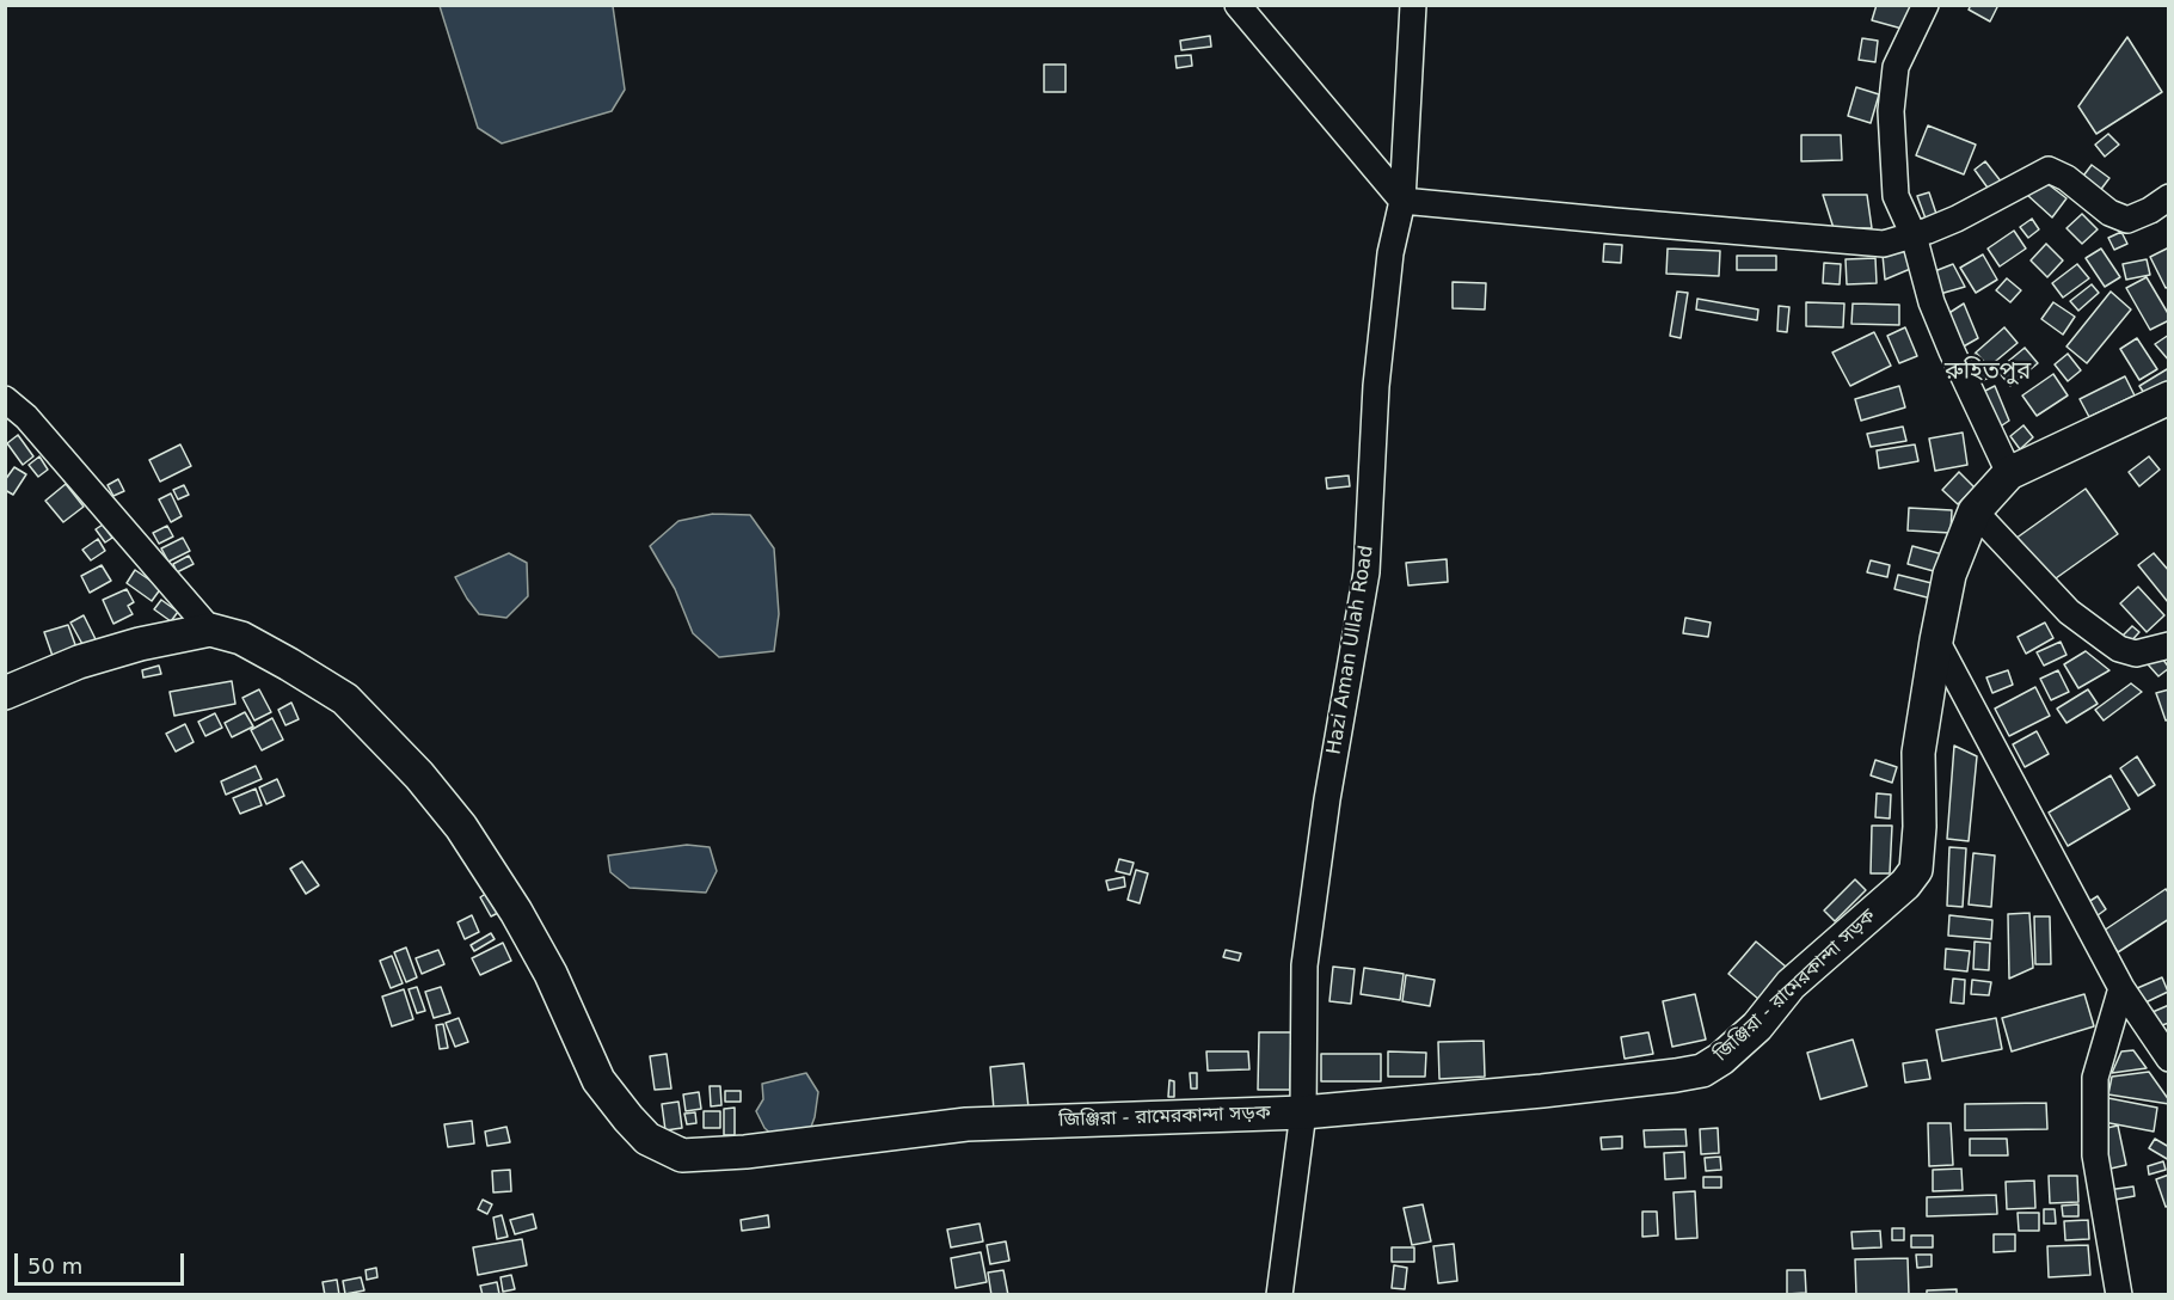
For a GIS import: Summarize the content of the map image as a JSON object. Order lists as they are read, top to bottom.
{
  "streets": {
    "main road": ["জিঞ্জিরা - রামেরকান্দা সড়ক"],
    "street": ["Hazi Aman Ullah Road"]
  },
  "crossings": [
    ["Hazi Aman Ullah Road", "জিঞ্জিরা - রামেরকান্দা সড়ক"]
  ],
  "districts": ["রুহিতপুর"],
  "scale_bar": "50 m"
}
